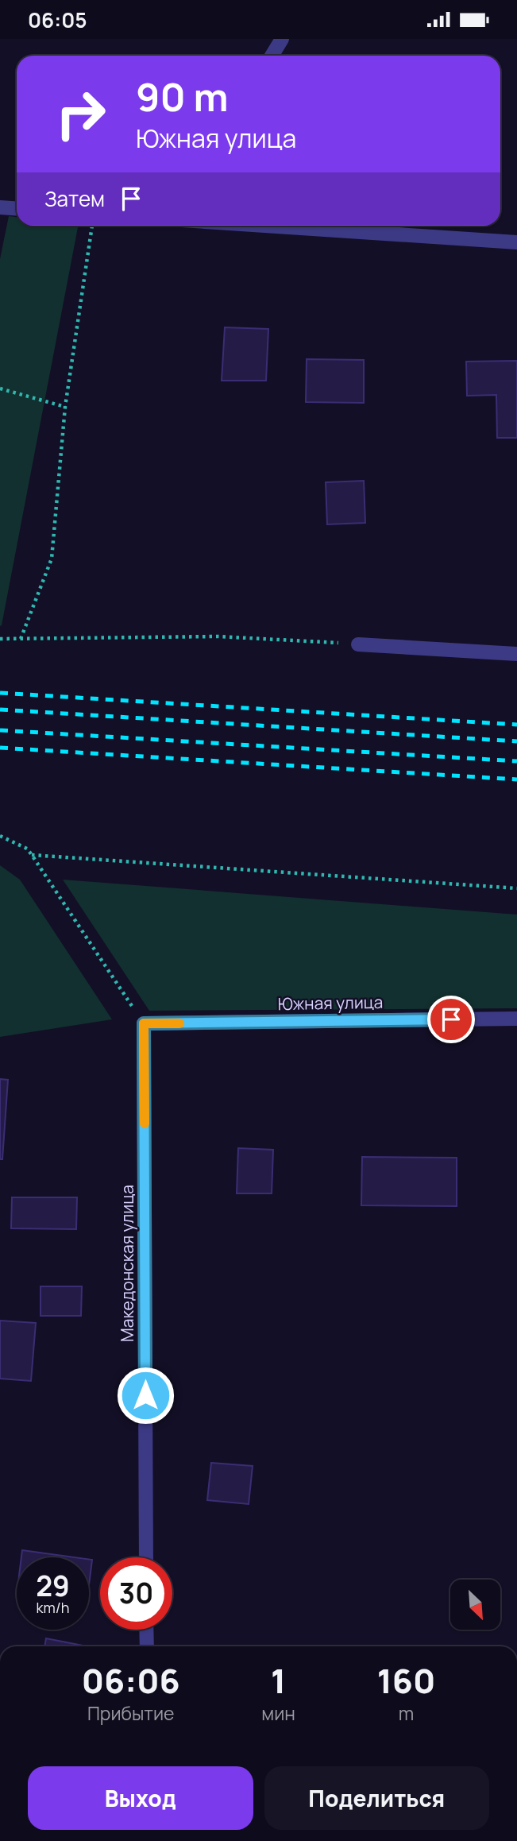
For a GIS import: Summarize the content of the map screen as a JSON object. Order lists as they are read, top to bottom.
{
  "streets": {
    "street": ["Южная улица", "Македонская улица"]
  },
  "crossings": [
    ["Южная улица", "Македонская улица"]
  ],
  "north": "bottom right",
  "page": {
    "status": "06:05",
    "turn": ["90 m", "Южная улица"],
    "then": "Затем",
    "speed": "29 km/h",
    "limit": "30",
    "eta": [
      "06:06",
      "Прибытие",
      "1",
      "мин",
      "160",
      "m"
    ],
    "buttons": ["Выход", "Поделиться"]
  }
}
